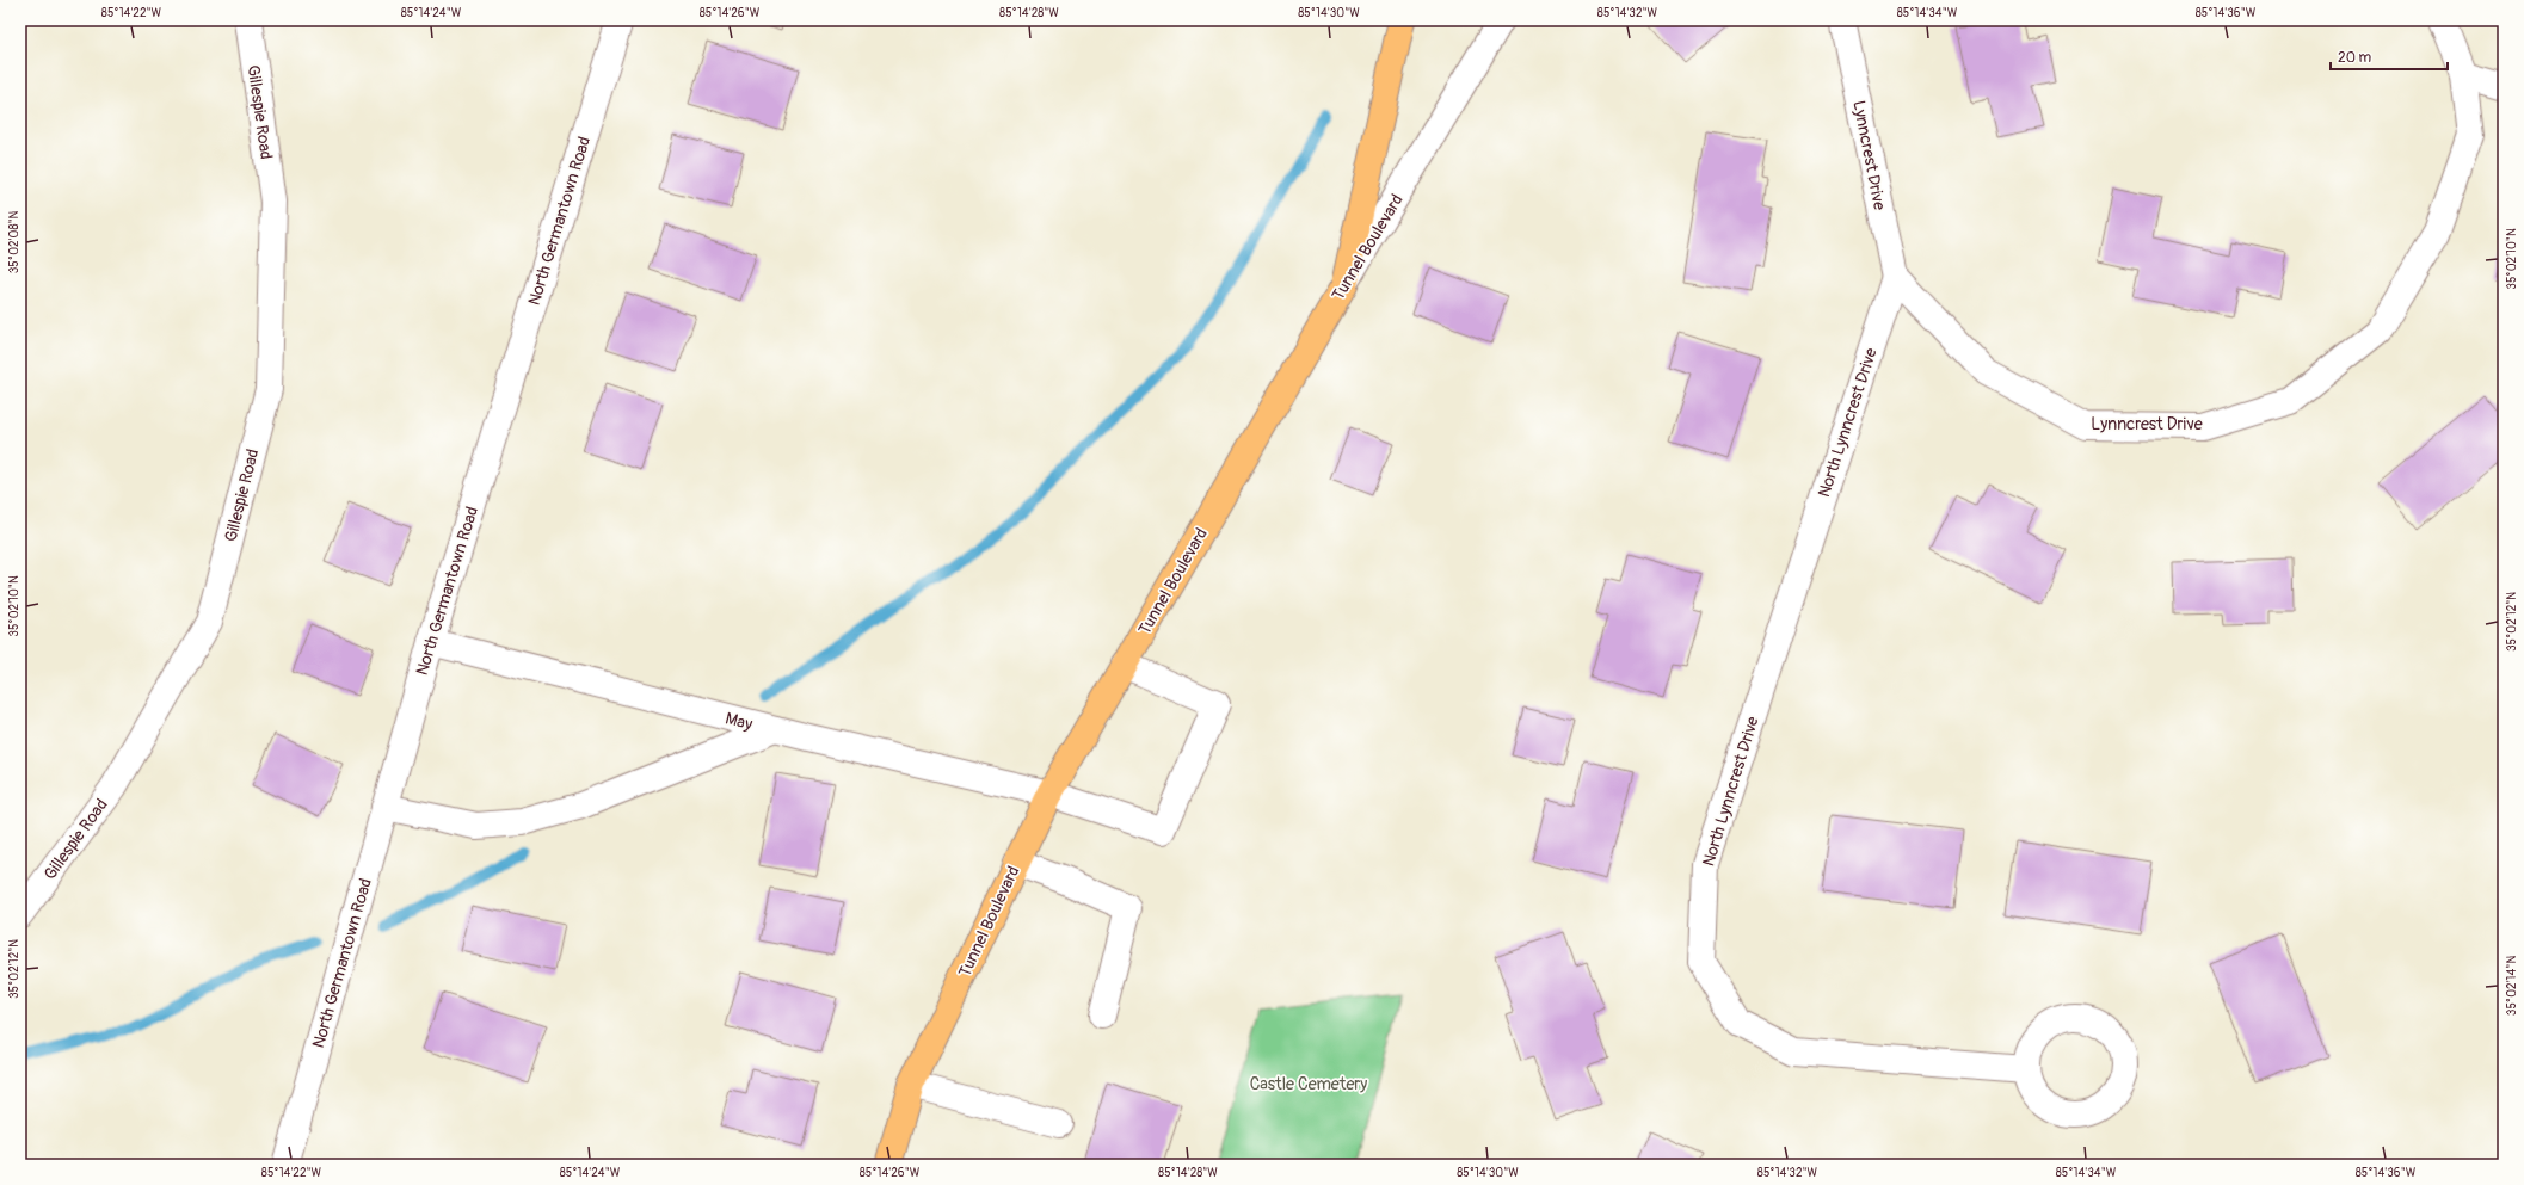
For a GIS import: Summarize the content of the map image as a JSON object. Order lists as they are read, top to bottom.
{
  "streets": {
    "main road": ["Tunnel Boulevard"],
    "street": [
      "Gillespie Road",
      "Lynncrest Drive",
      "North Germantown Road",
      "North Lynncrest Drive",
      "May"
    ]
  },
  "crossings": [
    ["Lynncrest Drive", "North Lynncrest Drive"],
    ["North Germantown Road", "May"],
    ["Tunnel Boulevard", "May"]
  ],
  "parks": ["Castle Cemetery"],
  "scale_bar": "20 m",
  "coordinates": [
    "85°14'22\"W",
    "85°14'24\"W",
    "85°14'26\"W",
    "85°14'28\"W",
    "85°14'30\"W",
    "85°14'32\"W",
    "85°14'34\"W",
    "85°14'36\"W",
    "35°02'08\"N",
    "35°02'10\"N",
    "35°02'12\"N",
    "35°02'14\"N"
  ]
}
